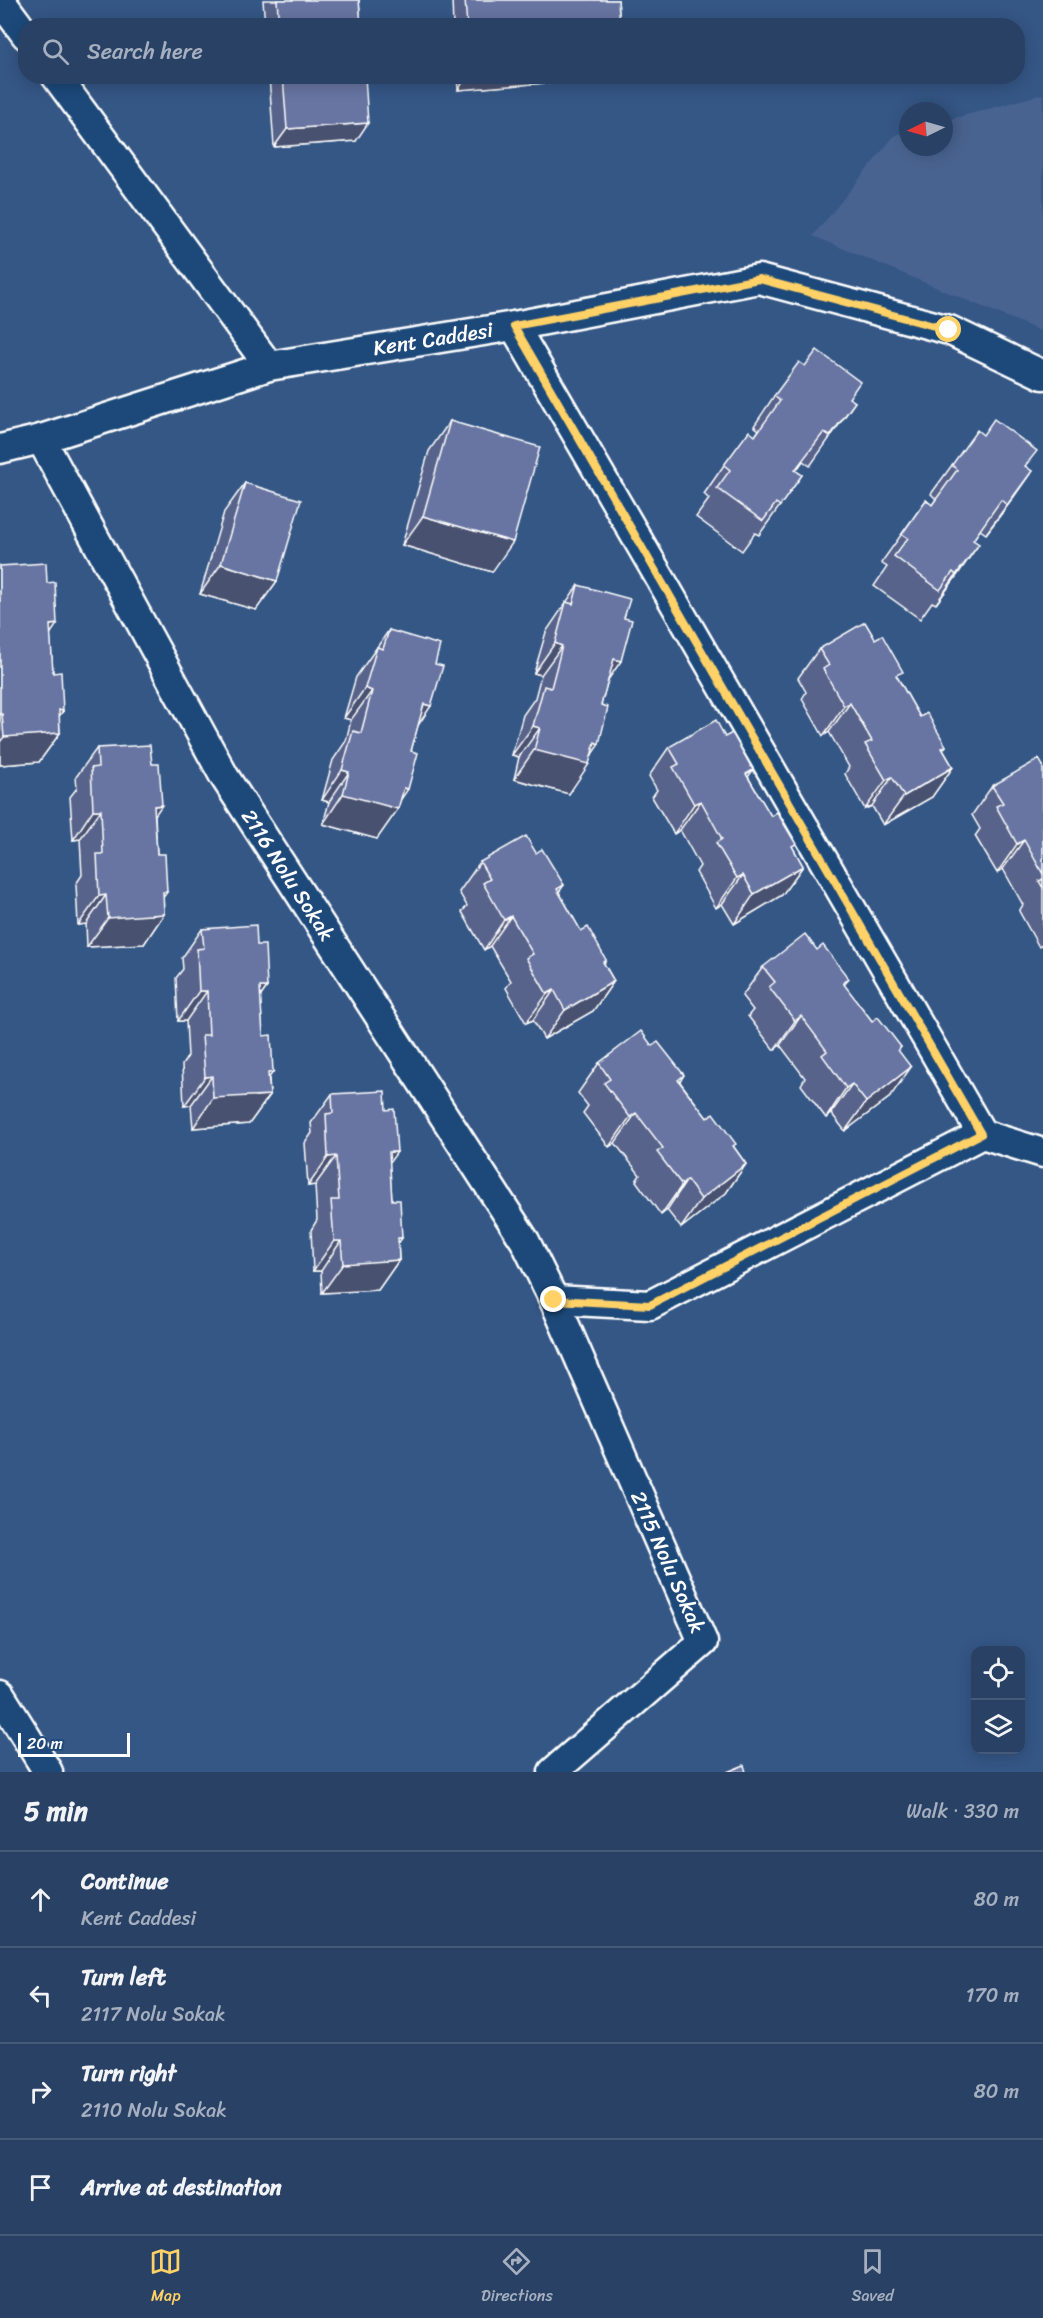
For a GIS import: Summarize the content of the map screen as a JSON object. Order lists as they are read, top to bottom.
{
  "streets": {
    "street": ["Kent Caddesi", "2116 Nolu Sokak", "2115 Nolu Sokak"]
  },
  "crossings": [
    ["Kent Caddesi", "2116 Nolu Sokak"],
    ["2116 Nolu Sokak", "2115 Nolu Sokak"]
  ],
  "scale_bar": "20 m",
  "north": "left",
  "page": {
    "search": "Search here",
    "scale": "20 m",
    "heading": ["5 min", "Walk · 330 m"],
    "list": [
      ["Continue", "Kent Caddesi", "80 m"],
      ["Turn left", "2117 Nolu Sokak", "170 m"],
      ["Turn right", "2110 Nolu Sokak", "80 m"],
      "Arrive at destination"
    ],
    "nav": ["Map", "Directions", "Saved"]
  }
}
